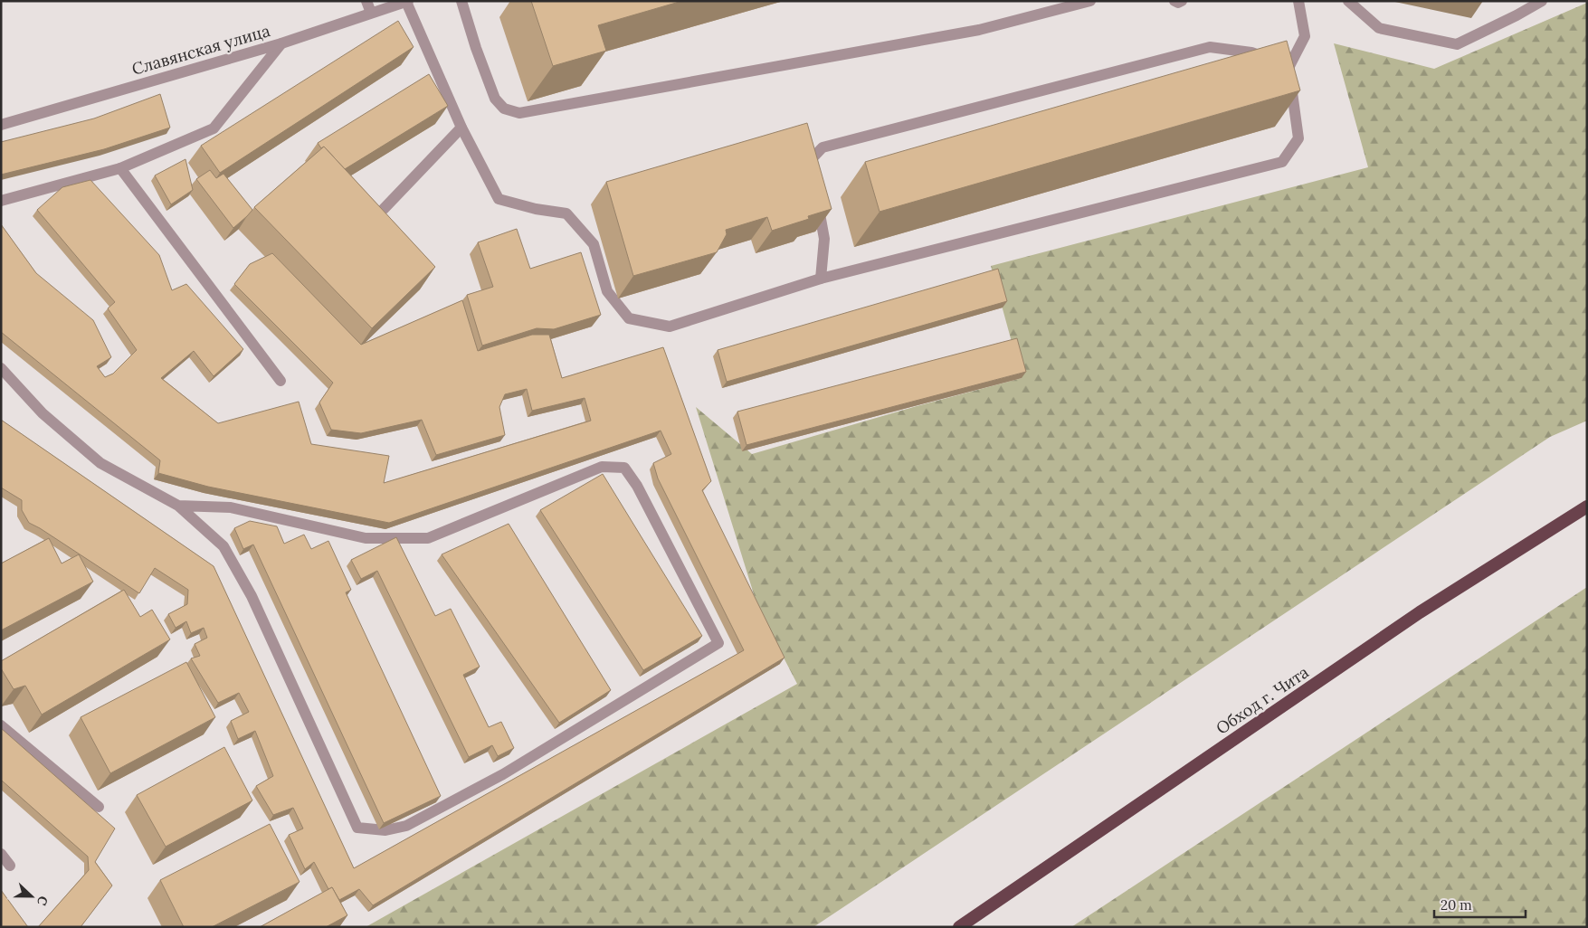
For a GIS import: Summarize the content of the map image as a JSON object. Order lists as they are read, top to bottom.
{
  "streets": {
    "highway": ["Обход г. Чита"],
    "street": ["Славянская улица"]
  },
  "scale_bar": "20 m",
  "north": "right"
}
